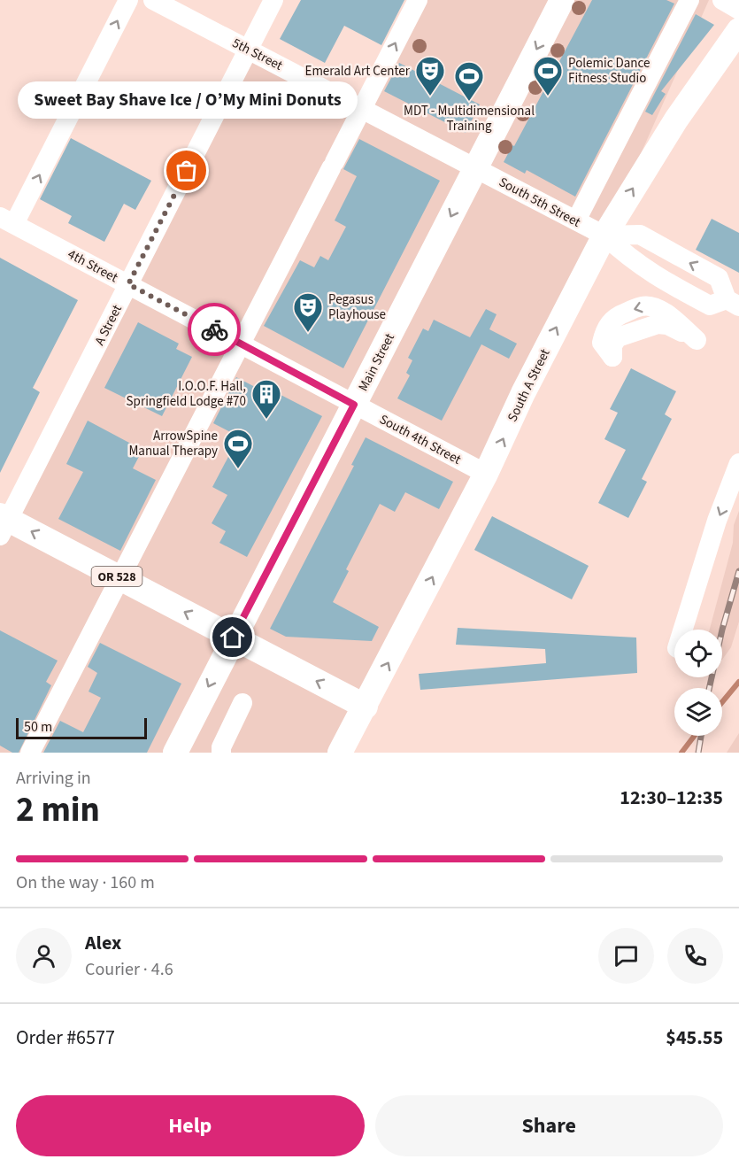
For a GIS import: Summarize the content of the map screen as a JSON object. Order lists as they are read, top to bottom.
{
  "streets": {
    "main road": ["Main Street", "South A Street", "OR 528"],
    "street": [
      "5th Street",
      "South 5th Street",
      "4th Street",
      "A Street",
      "South 4th Street"
    ]
  },
  "crossings": [
    ["5th Street", "South 5th Street"],
    ["5th Street", "A Street"],
    ["5th Street", "Main Street"],
    ["South 5th Street", "Main Street"],
    ["South 5th Street", "South A Street"],
    ["4th Street", "A Street"],
    ["4th Street", "Main Street"],
    ["4th Street", "South 4th Street"],
    ["A Street", "OR 528"],
    ["Main Street", "South 4th Street"],
    ["Main Street", "OR 528"],
    ["South A Street", "South 4th Street"],
    ["South A Street", "OR 528"]
  ],
  "one_way": ["Main Street", "South A Street"],
  "places": {
    "theatre": ["Emerald Art Center", "Pegasus Playhouse"],
    "sports": ["Polemic Dance Fitness Studio", "MDT - Multidimensional Training", "ArrowSpine Manual Therapy"],
    "other": ["Sweet Bay Shave Ice / O’My Mini Donuts"],
    "building": ["I.O.O.F. Hall, Springfield Lodge #70"]
  },
  "scale_bar": "50 m",
  "page": {
    "bubble": "Sweet Bay Shave Ice / O’My Mini Donuts",
    "scale": "50 m",
    "heading": ["2 min", "Arriving in", "12:30–12:35"],
    "panel": [
      "Alex",
      "Courier · 4.6",
      "Order #6577",
      "$45.55"
    ],
    "bar": "On the way · 160 m",
    "buttons": ["Help", "Share"]
  }
}
